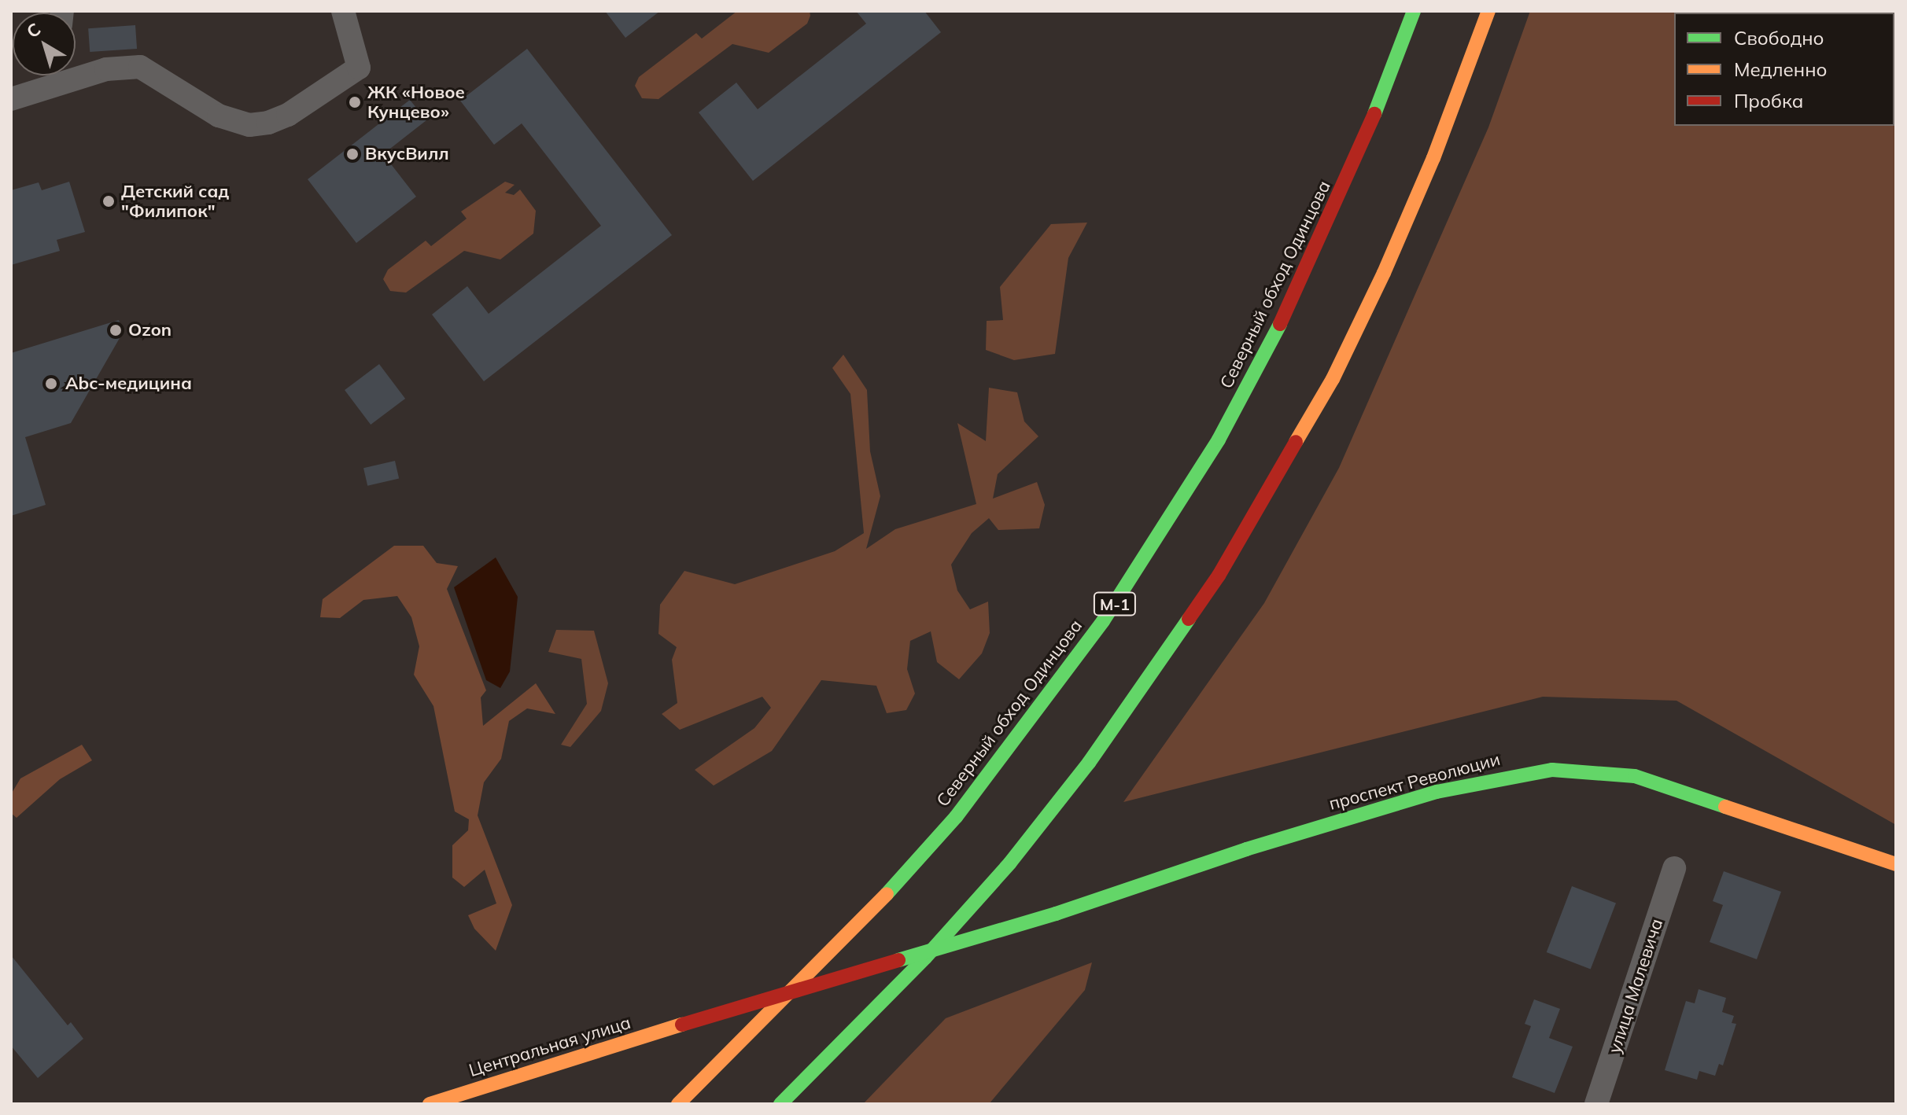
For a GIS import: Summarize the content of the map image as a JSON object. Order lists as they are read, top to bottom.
{
  "streets": {
    "main road": [
      "Северный обход Одинцова",
      "М-1",
      "проспект Революции",
      "Центральная улица"
    ],
    "street": ["улица Малевича"]
  },
  "crossings": [
    ["проспект Революции", "Центральная улица"]
  ],
  "places": [
    "ЖК «Новое Кунцево»",
    "ВкусВилл",
    "Детский сад \"Филипок\"",
    "Ozon",
    "Abc-медицина"
  ],
  "legend": ["Свободно", "Медленно", "Пробка"],
  "north": "top left"
}
